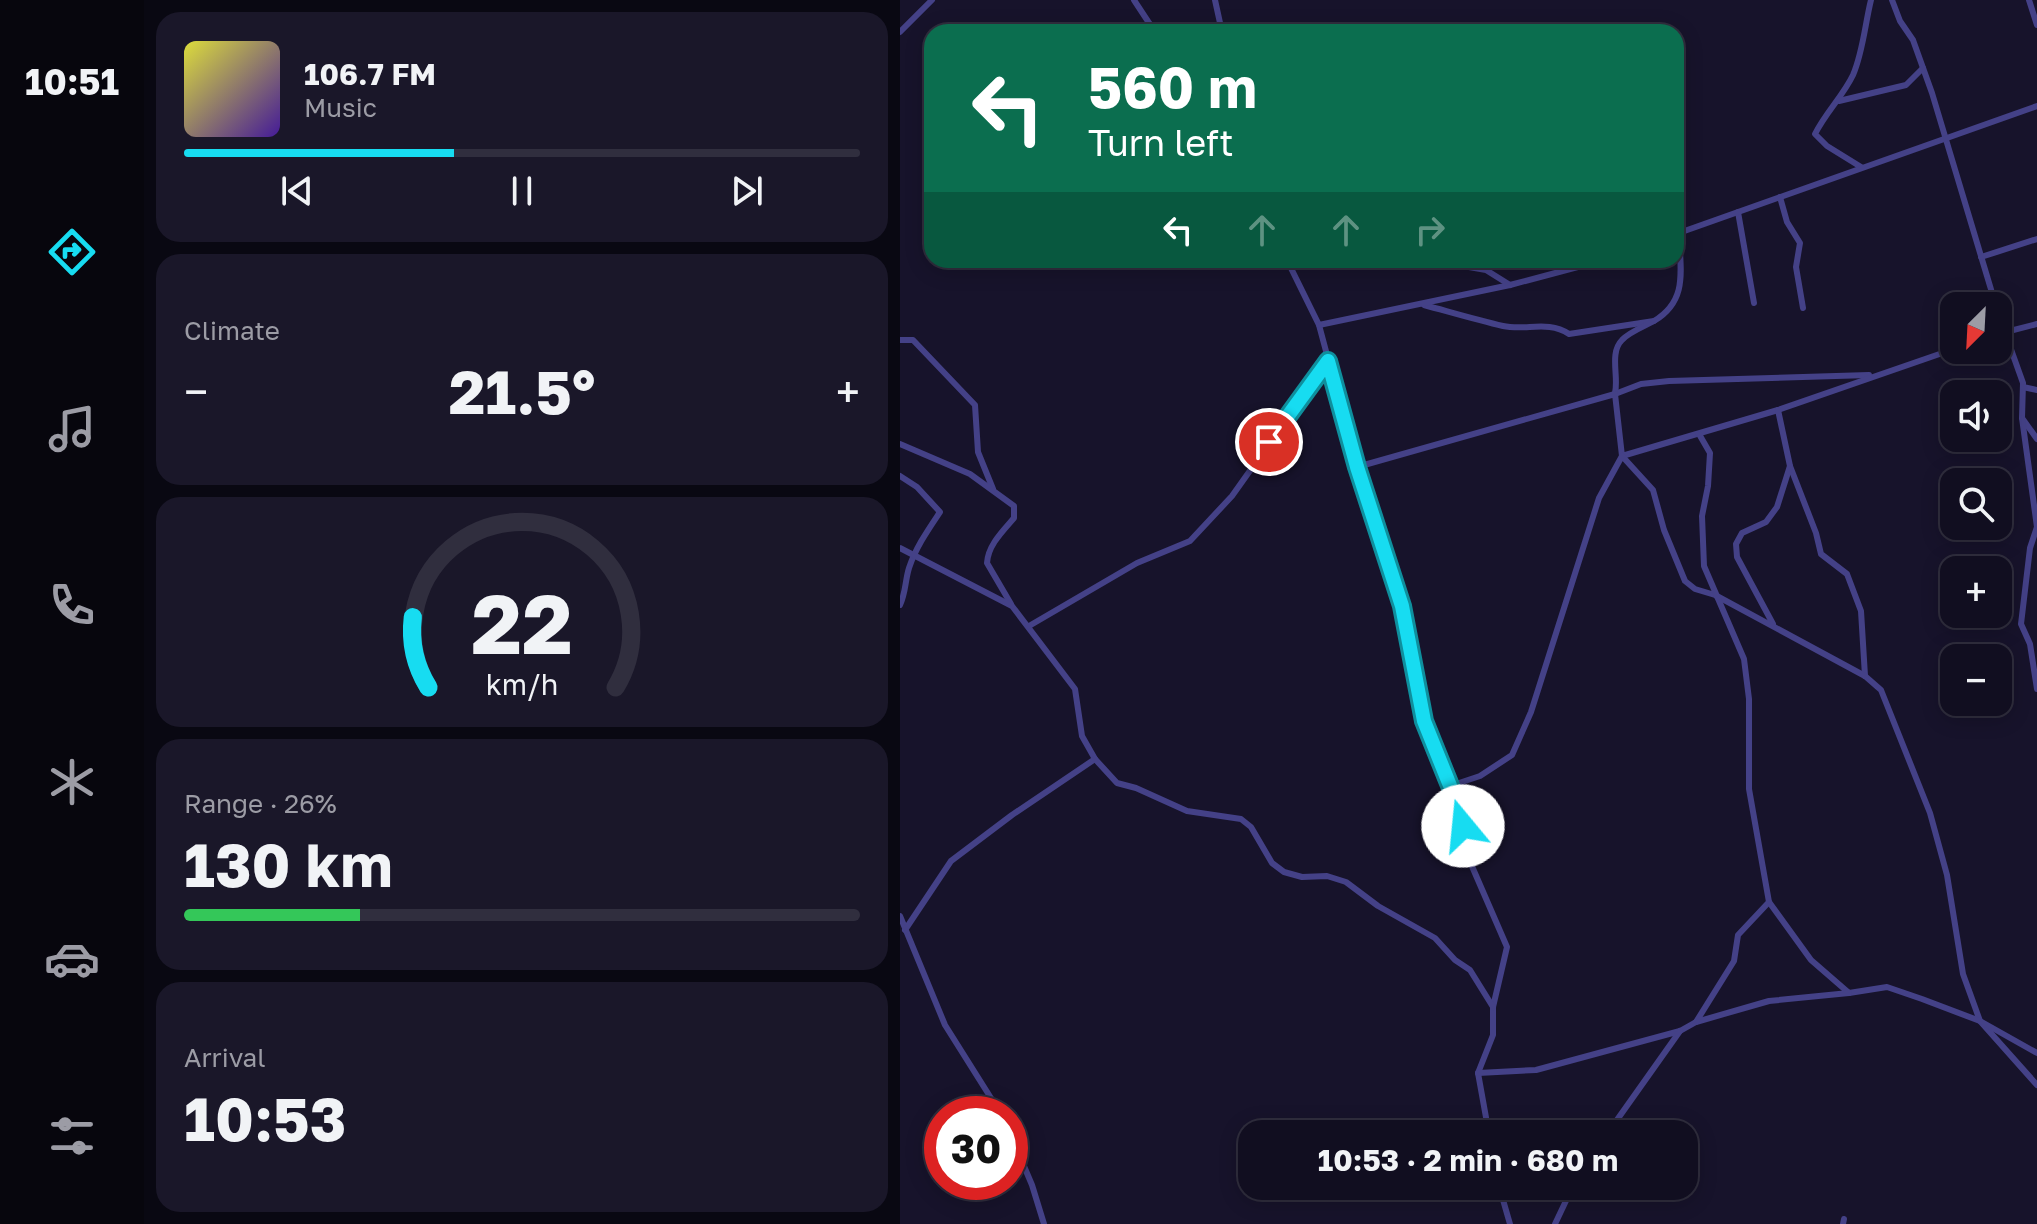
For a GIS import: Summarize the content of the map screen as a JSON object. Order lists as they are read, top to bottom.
{
  "north": "bottom left",
  "page": {
    "tabs": "10:51",
    "turn": ["560 m", "Turn left"],
    "song": ["106.7 FM", "Music"],
    "tile": [
      "Climate",
      ["Range · 26%", "130 km"],
      ["Arrival", "10:53"]
    ],
    "map_buttons": ["+", "−"],
    "heat": ["−", "21.5°", "+"],
    "limit": "30",
    "trip": "10:53 · 2 min · 680 m",
    "gauge": ["22", "km/h"]
  }
}
